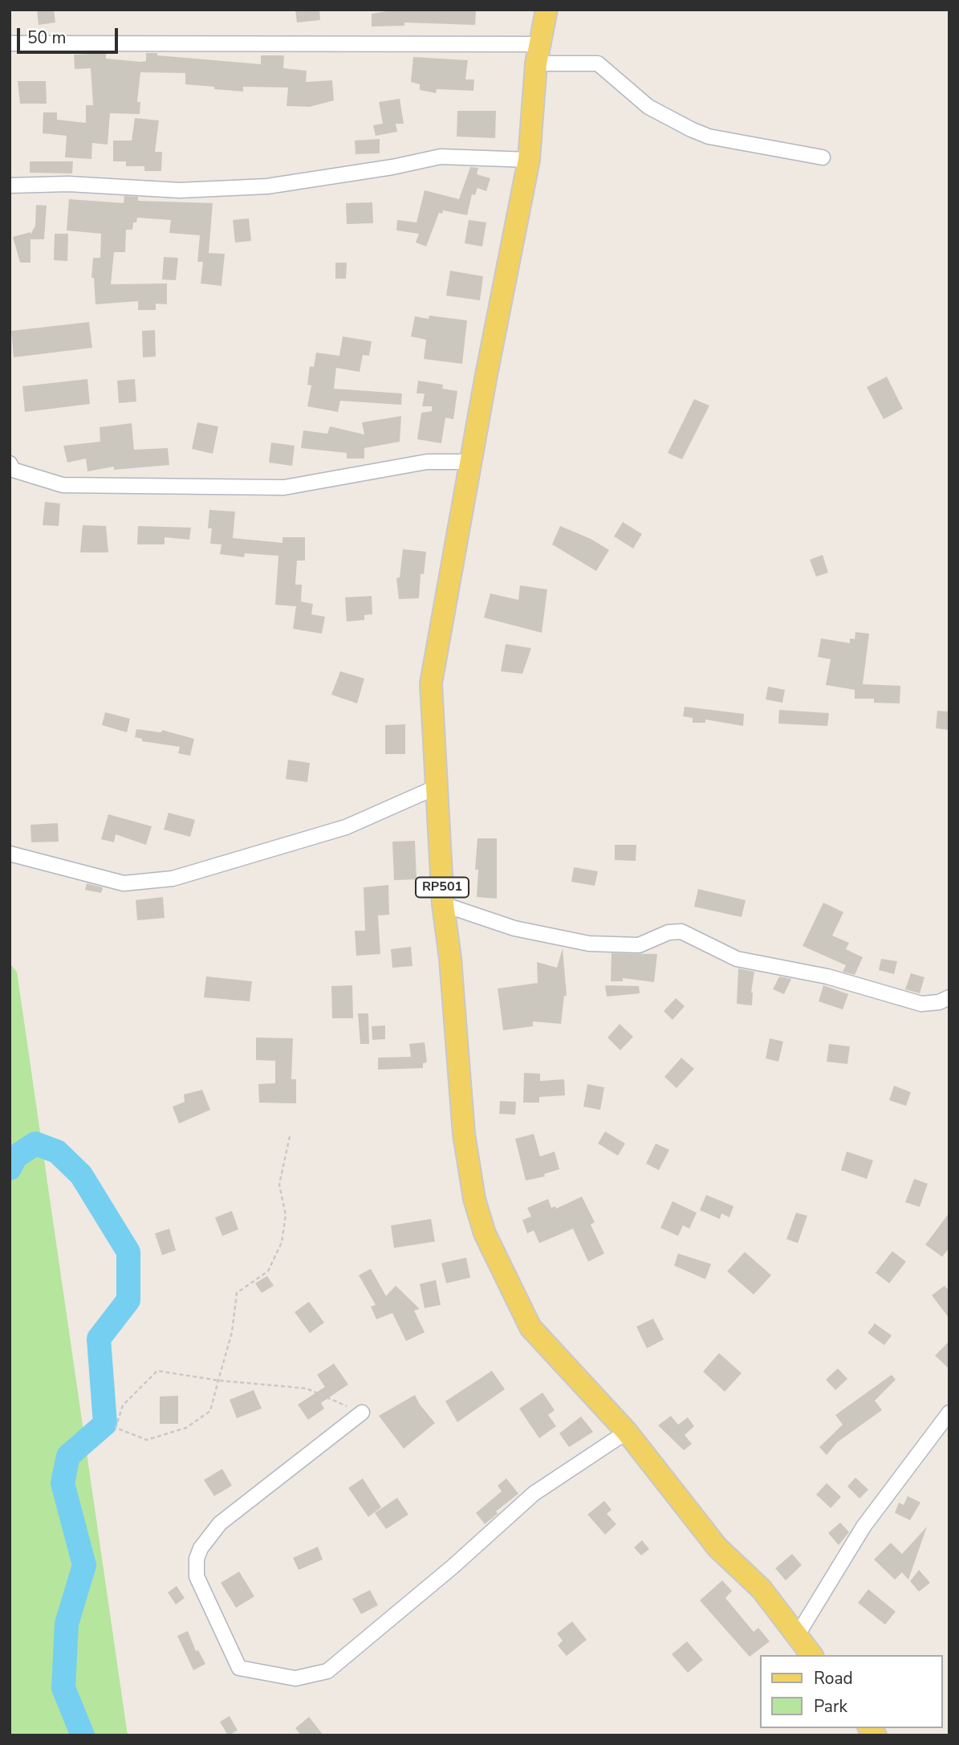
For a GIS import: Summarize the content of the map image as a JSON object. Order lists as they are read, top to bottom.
{
  "streets": {
    "main road": ["RP501"]
  },
  "legend": ["Road", "Park"],
  "scale_bar": "50 m"
}
